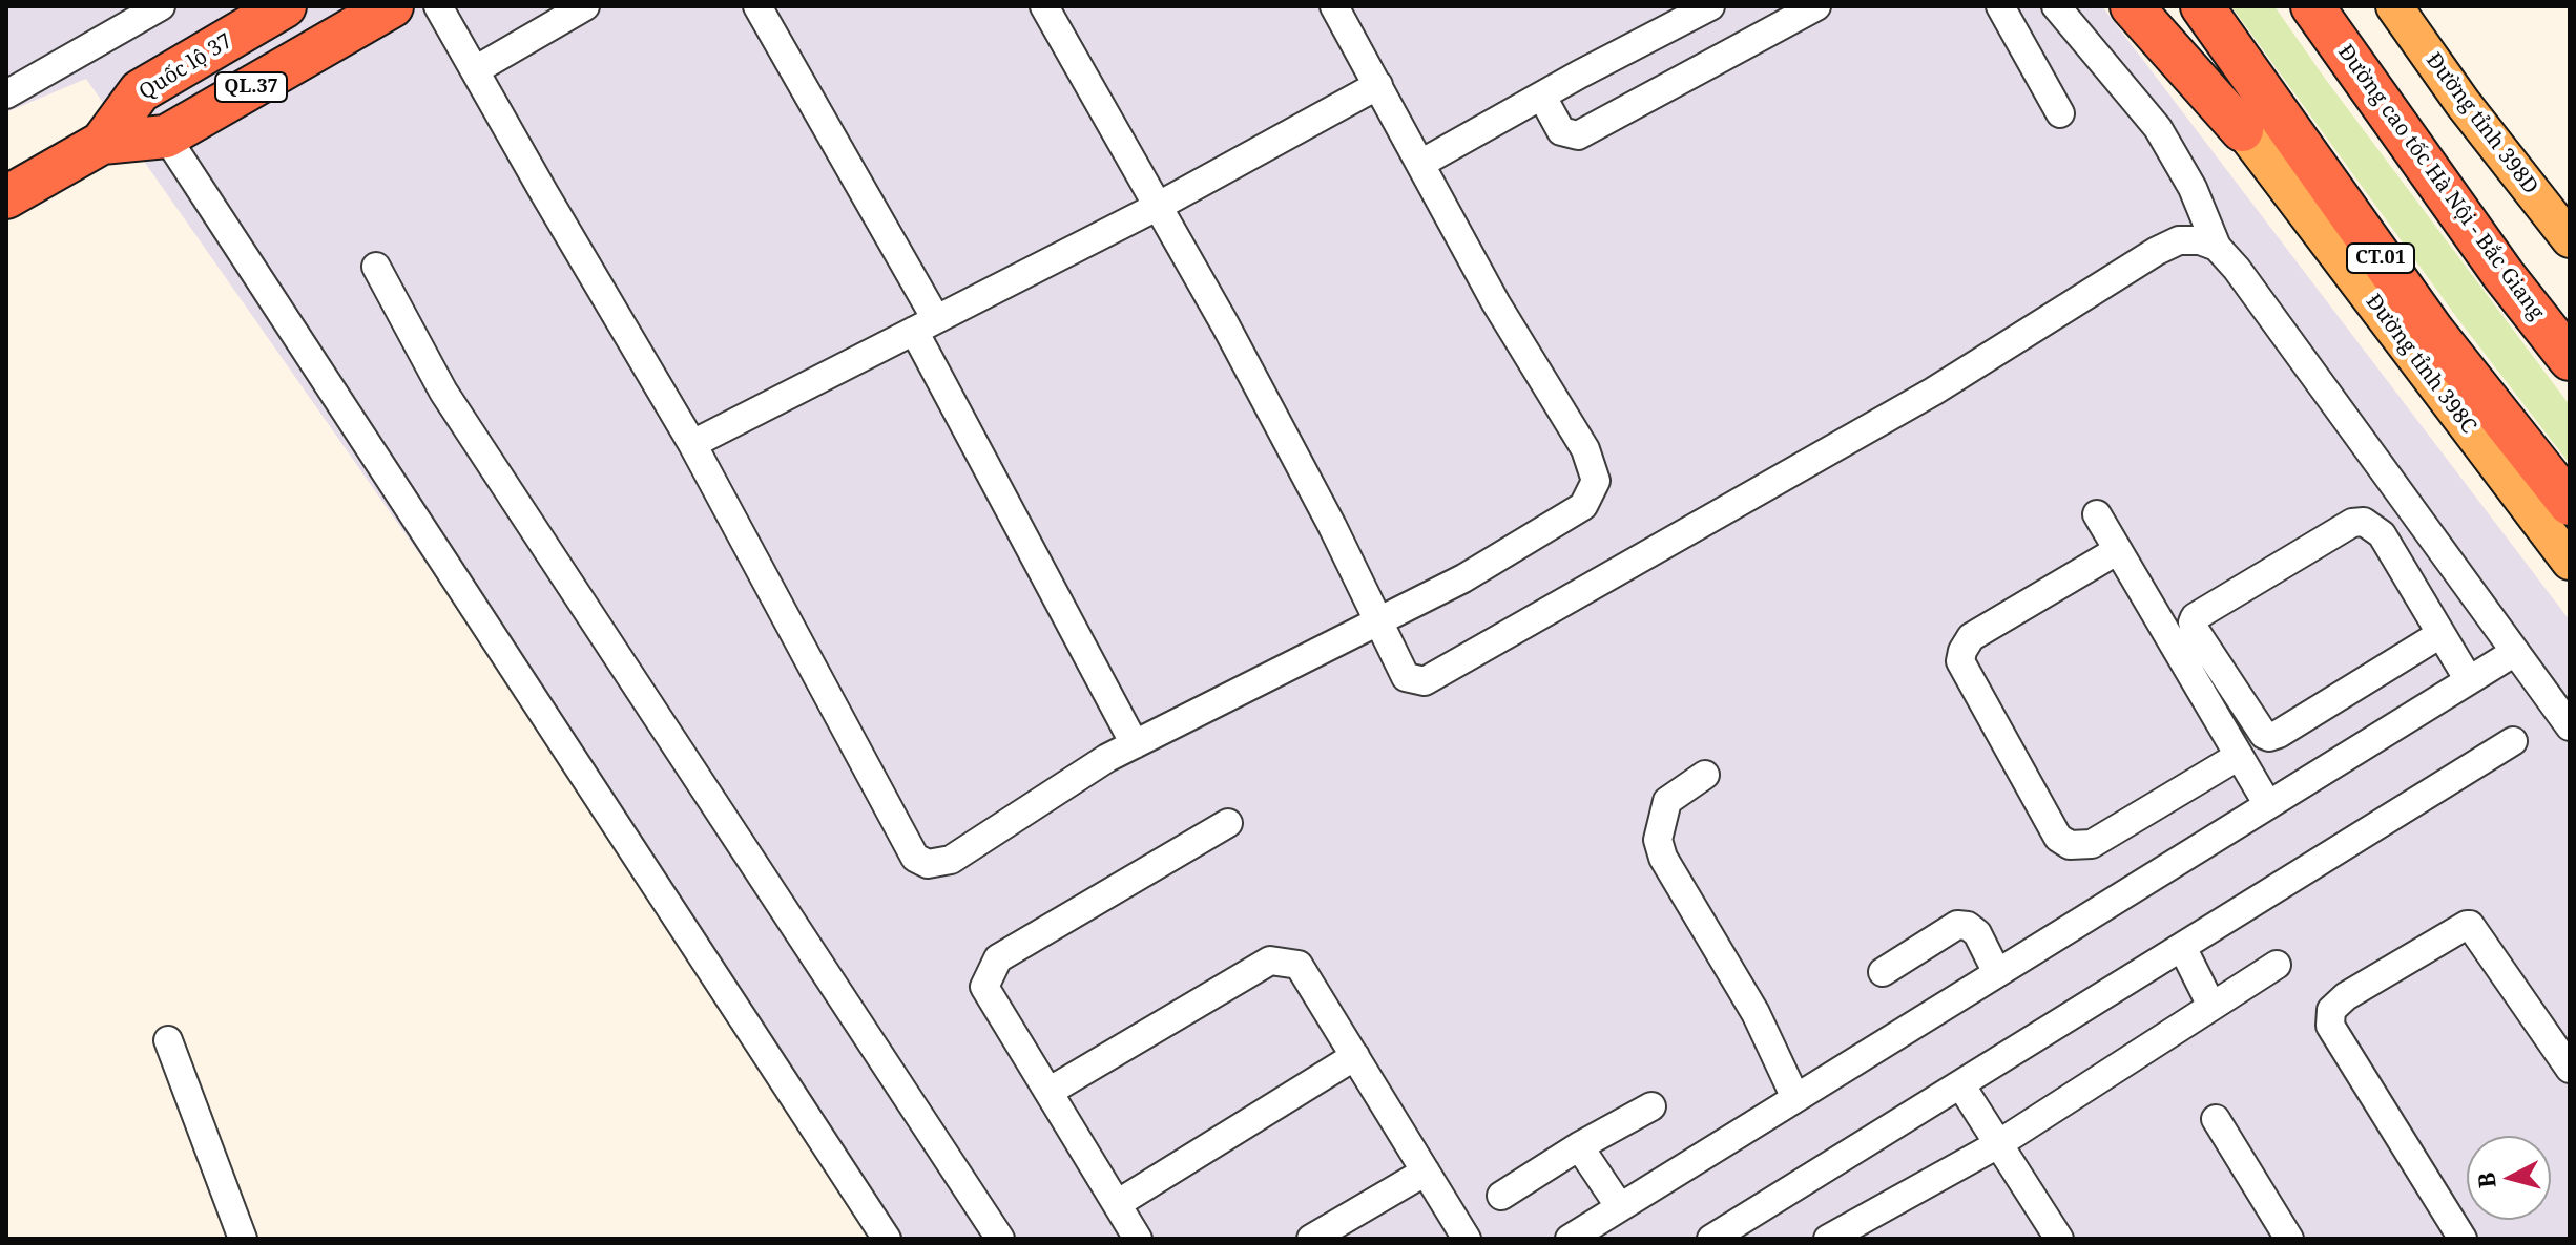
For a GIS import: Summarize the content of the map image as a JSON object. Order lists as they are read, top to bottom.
{
  "streets": {
    "highway": [
      "Quốc lộ 37",
      "QL.37",
      "Đường cao tốc Hà Nội - Bắc Giang",
      "CT.01"
    ],
    "main road": ["Đường tỉnh 398D", "Đường tỉnh 398C"]
  },
  "north": "left"
}
